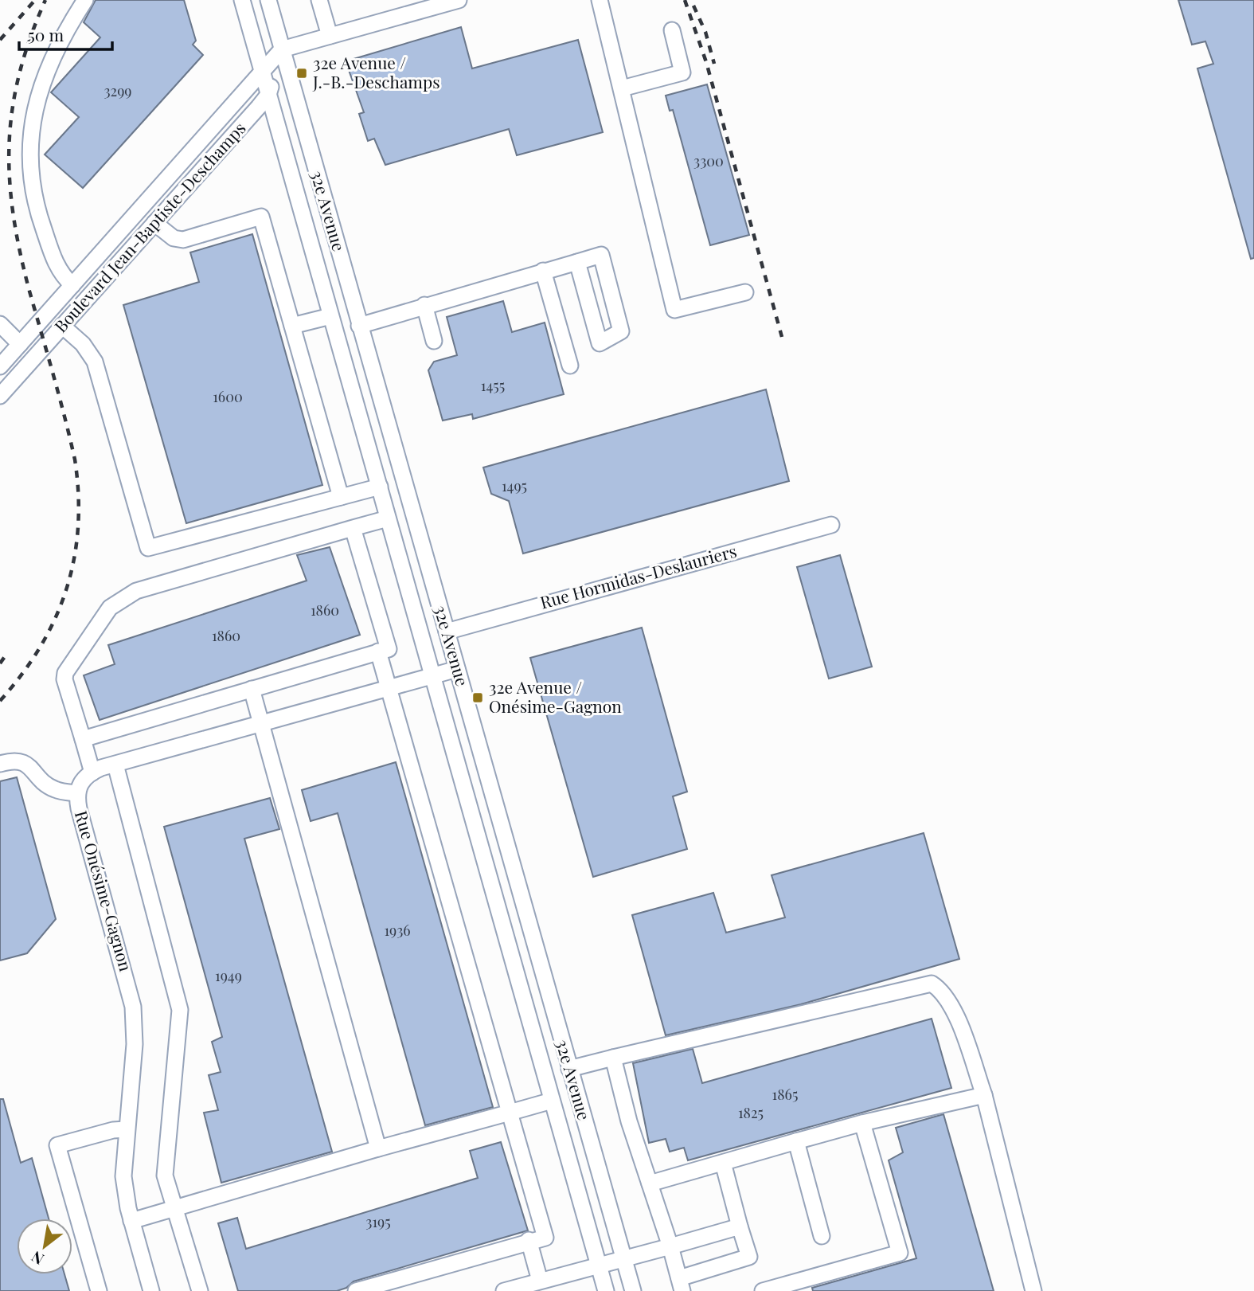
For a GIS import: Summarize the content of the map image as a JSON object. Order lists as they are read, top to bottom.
{
  "streets": {
    "street": [
      "32e Avenue",
      "Boulevard Jean-Baptiste-Deschamps",
      "Rue Hormidas-Deslauriers",
      "Rue Onésime-Gagnon"
    ]
  },
  "crossings": [
    ["32e Avenue", "Boulevard Jean-Baptiste-Deschamps"],
    ["32e Avenue", "Rue Hormidas-Deslauriers"]
  ],
  "places": {
    "transit": ["32e Avenue / J.-B.-Deschamps", "32e Avenue / Onésime-Gagnon"]
  },
  "house_numbers": [
    "3299",
    "3300",
    "1455",
    "1600",
    "1495",
    "1860",
    "1860",
    "1936",
    "1949",
    "1865",
    "1825",
    "3195"
  ],
  "scale_bar": "50 m",
  "north": "bottom left"
}
